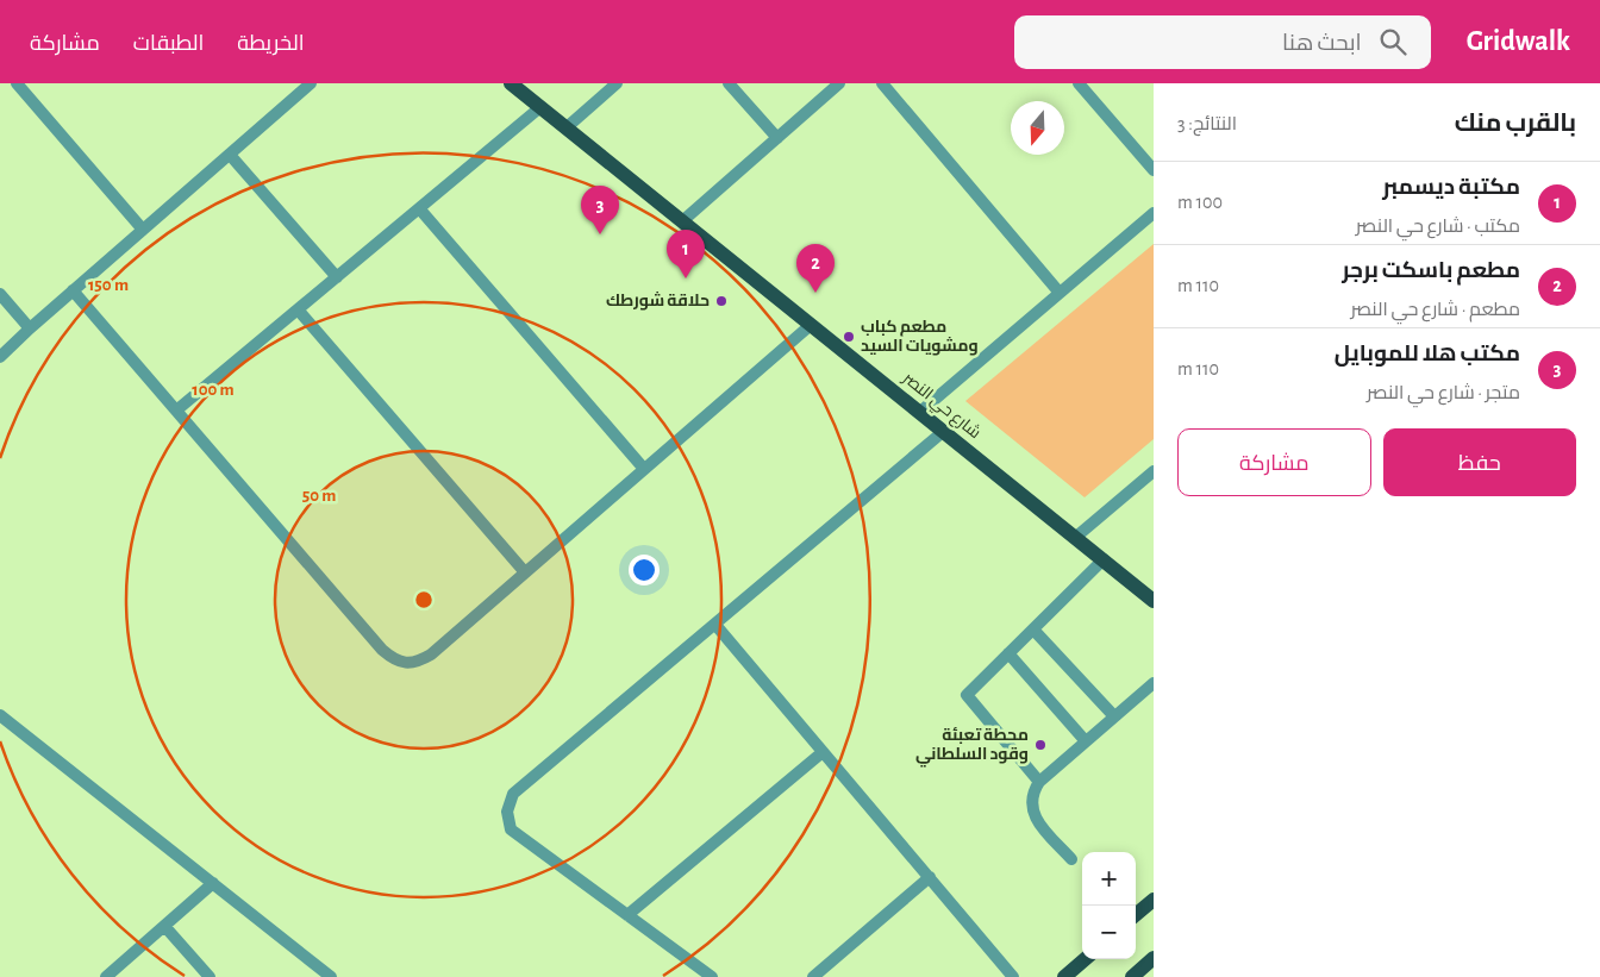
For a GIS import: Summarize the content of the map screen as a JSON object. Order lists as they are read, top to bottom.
{
  "streets": {
    "main road": ["شارع حي النصر"]
  },
  "places": ["حلاقة شورطك", "مطعم كباب ومشويات السيد", "محطة تعبئة وقود السلطاني"],
  "north": "bottom",
  "page": {
    "header": "Gridwalk",
    "search": "ابحث هنا",
    "nav": ["الخريطة", "الطبقات", "مشاركة"],
    "heading": ["بالقرب منك", "النتائج: 3"],
    "list": [
      {
        "mark": "1",
        "name": "مكتبة ديسمبر",
        "note": "مكتب · شارع حي النصر",
        "value": "100 m"
      },
      {
        "mark": "2",
        "name": "مطعم باسكت برجر",
        "note": "مطعم · شارع حي النصر",
        "value": "110 m"
      },
      {
        "mark": "3",
        "name": "مكتب هلا للموبايل",
        "note": "متجر · شارع حي النصر",
        "value": "110 m"
      }
    ],
    "pins": ["3", "1", "2"],
    "buttons": ["حفظ", "مشاركة"],
    "map_buttons": ["+", "−"]
  },
  "rings": ["150 m", "100 m", "50 m"]
}
